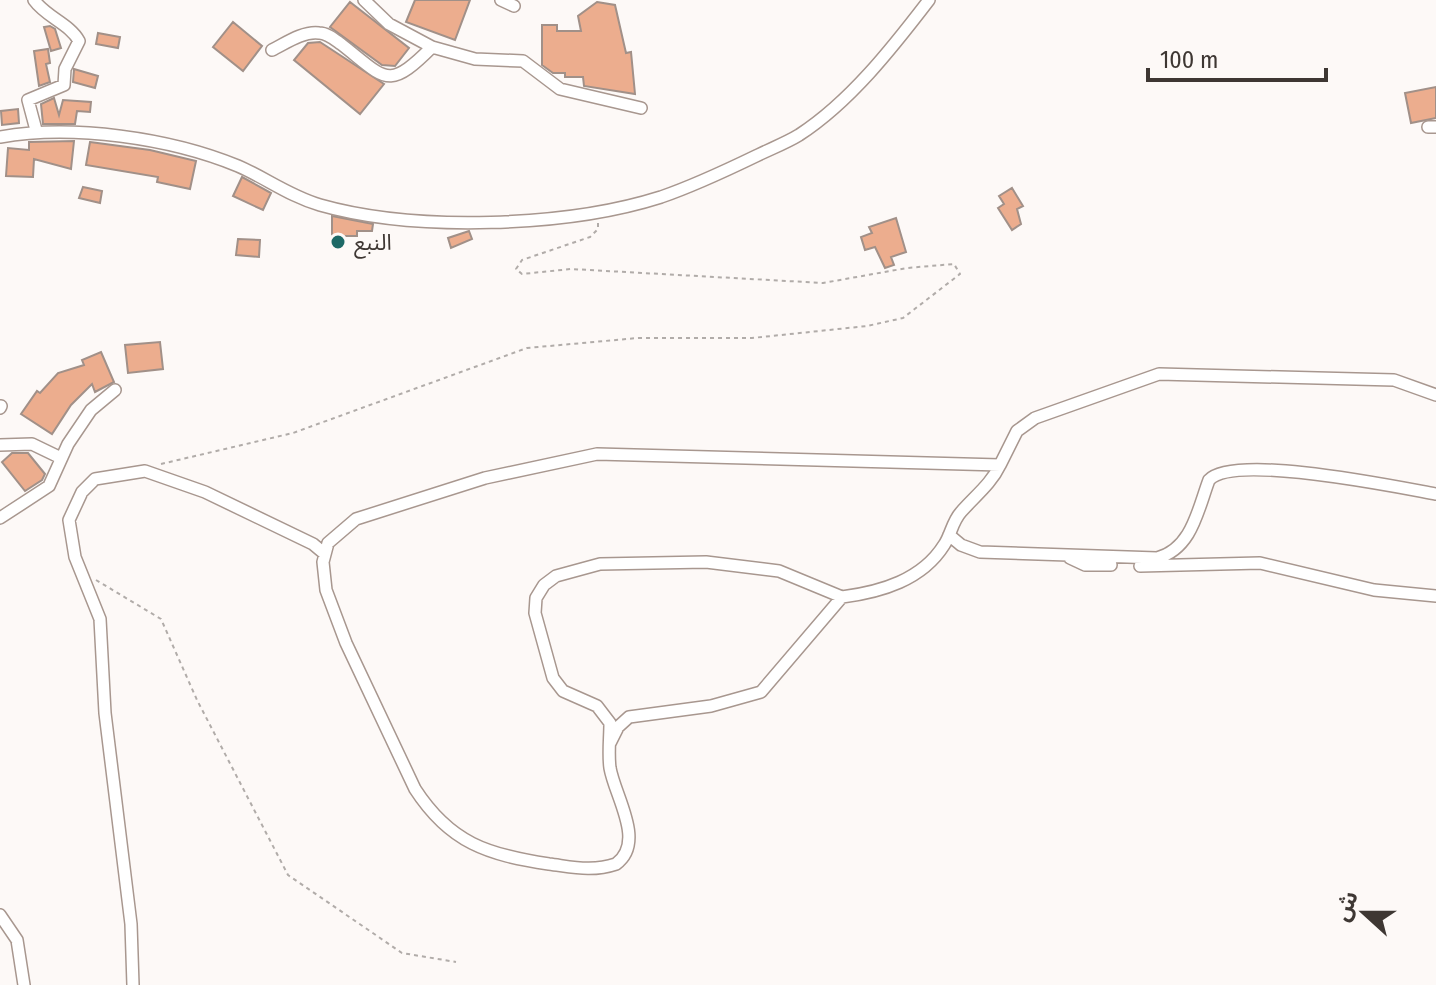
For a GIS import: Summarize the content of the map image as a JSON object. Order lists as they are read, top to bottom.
{
  "places": ["النبع"],
  "scale_bar": "100 m",
  "north": "left"
}
